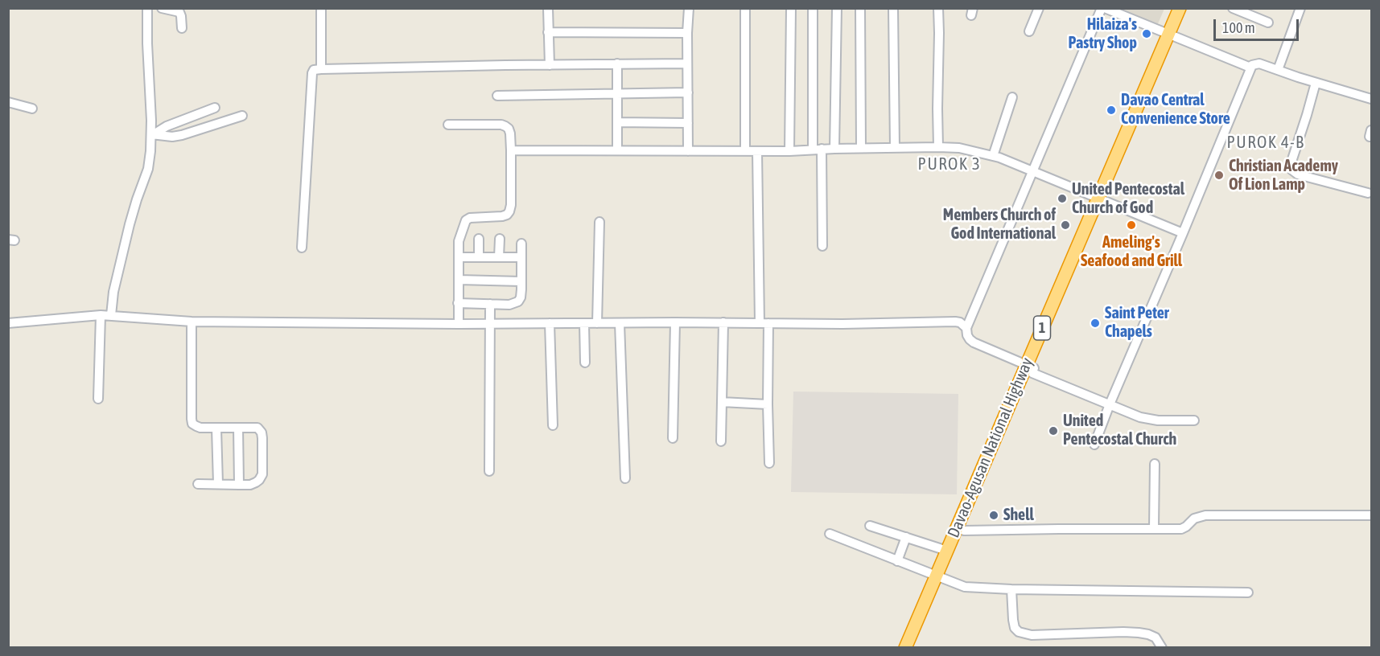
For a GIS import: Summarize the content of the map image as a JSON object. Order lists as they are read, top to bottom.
{
  "streets": {
    "highway": ["1", "Davao-Agusan National Highway"]
  },
  "districts": ["PUROK 4-B", "PUROK 3"],
  "places": [
    "Hilaiza's Pastry Shop",
    "Davao Central Convenience Store",
    "Christian Academy Of Lion Lamp",
    "United Pentecostal Church of God",
    "Members Church of God International",
    "Ameling's Seafood and Grill",
    "Saint Peter Chapels",
    "United Pentecostal Church",
    "Shell"
  ],
  "scale_bar": "100 m"
}
